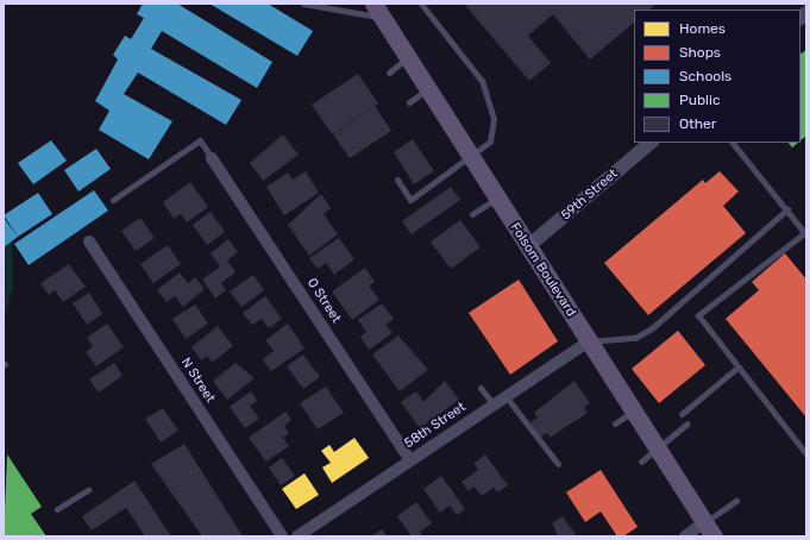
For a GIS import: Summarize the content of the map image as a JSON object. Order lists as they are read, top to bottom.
{
  "streets": {
    "main road": ["Folsom Boulevard"],
    "street": [
      "59th Street",
      "O Street",
      "N Street",
      "58th Street"
    ]
  },
  "crossings": [
    ["59th Street", "Folsom Boulevard"],
    ["Folsom Boulevard", "58th Street"],
    ["O Street", "58th Street"]
  ],
  "legend": [
    "Homes",
    "Shops",
    "Schools",
    "Public",
    "Other"
  ]
}
